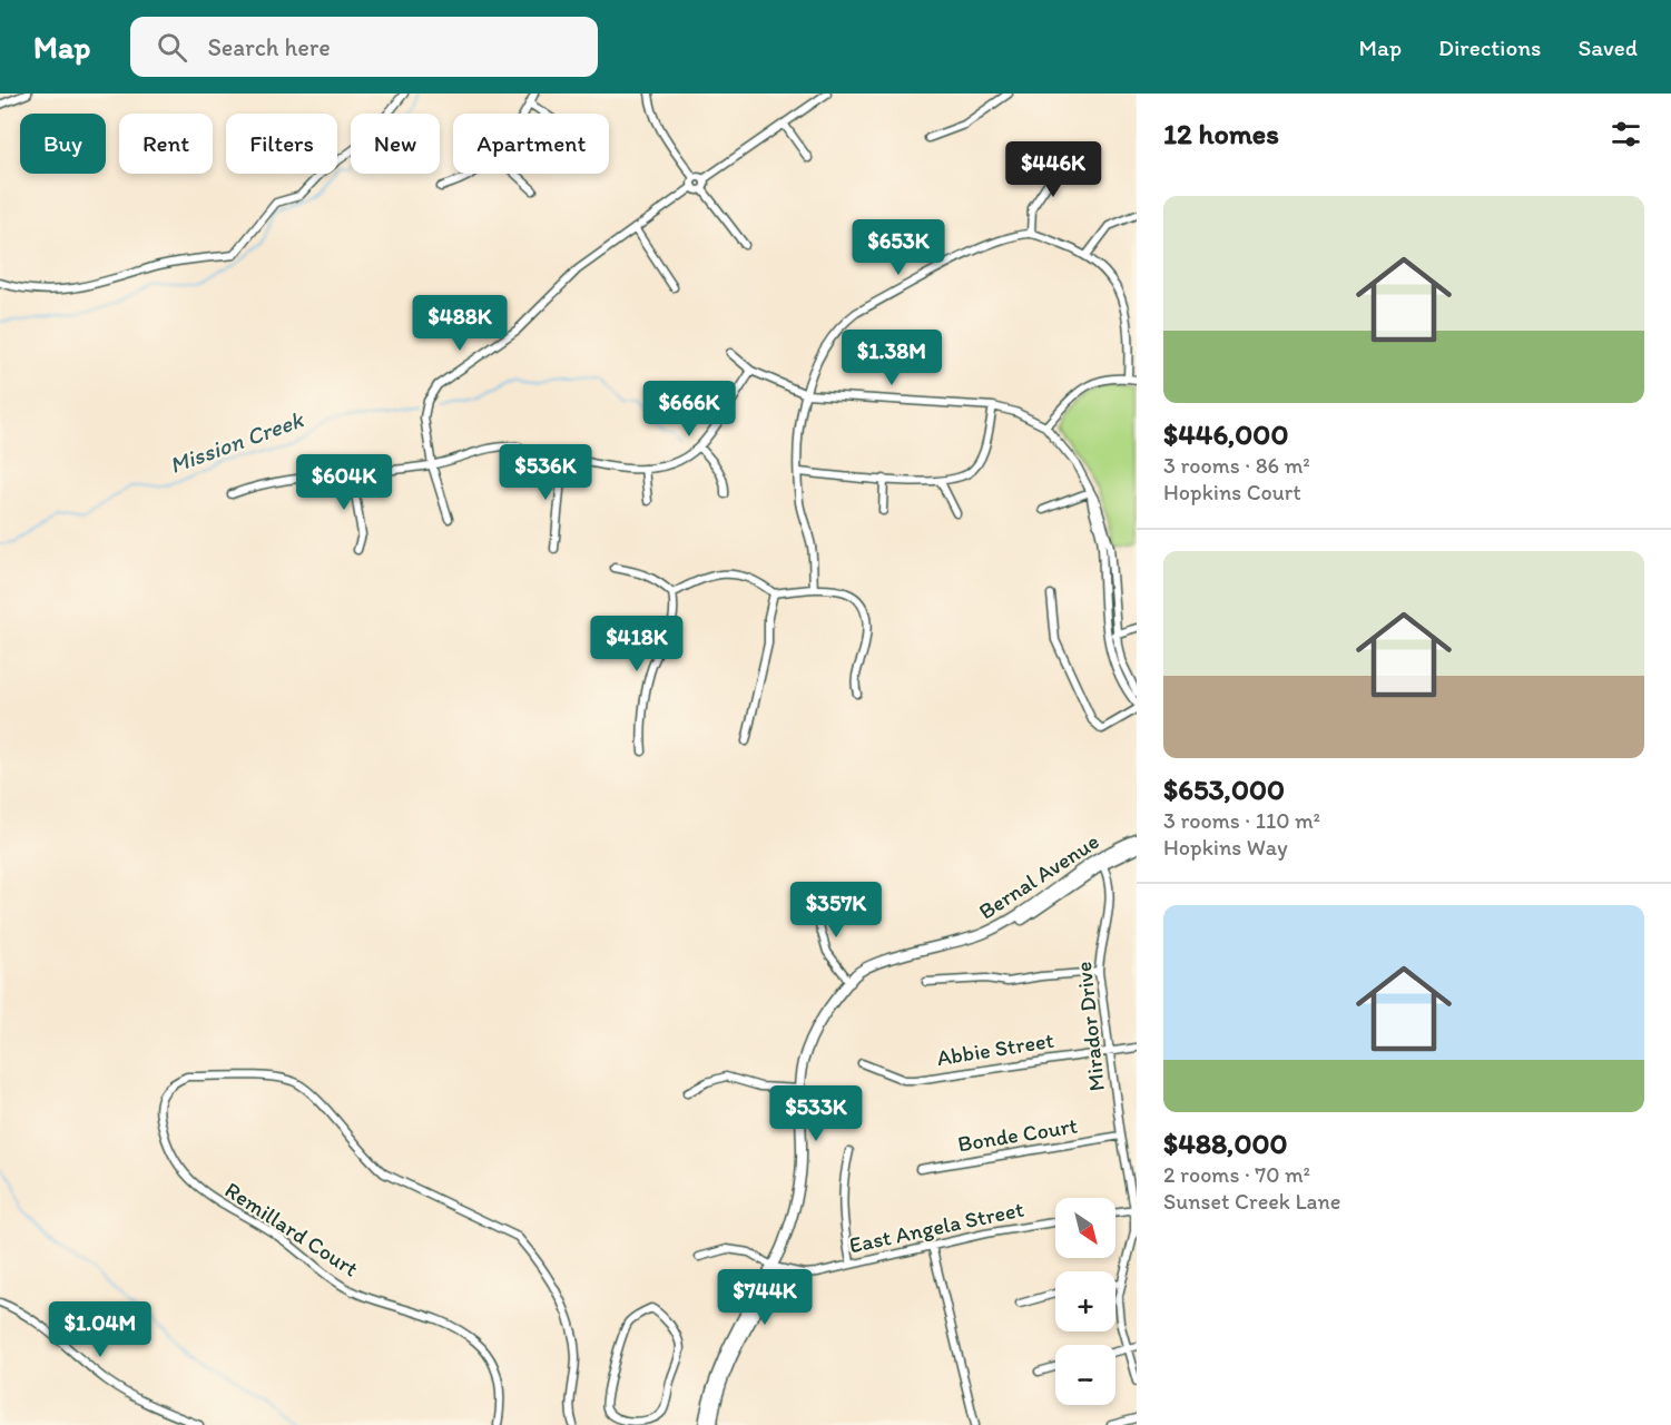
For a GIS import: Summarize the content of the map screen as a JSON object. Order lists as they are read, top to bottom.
{
  "streets": {
    "main road": ["Bernal Avenue"],
    "street": [
      "Mirador Drive",
      "Abbie Street",
      "Bonde Court",
      "East Angela Street",
      "Remillard Court"
    ]
  },
  "crossings": [
    ["Bernal Avenue", "Mirador Drive"],
    ["Bernal Avenue", "East Angela Street"],
    ["Mirador Drive", "Abbie Street"],
    ["Mirador Drive", "Bonde Court"]
  ],
  "water": ["Mission Creek"],
  "north": "bottom right",
  "page": {
    "header": "Map",
    "search": "Search here",
    "nav": ["Map", "Directions", "Saved"],
    "heading": "12 homes",
    "chip": [
      "Buy",
      "Rent",
      "Filters",
      "New",
      "Apartment"
    ],
    "price": [
      "$446K",
      "$653K",
      "$488K",
      "$1.38M",
      "$666K",
      "$536K",
      "$604K",
      "$418K",
      "$357K",
      "$533K",
      "$744K",
      "$1.04M"
    ],
    "list": [
      {
        "name": "$446,000",
        "note": "3 rooms · 86 m² · Hopkins Court"
      },
      {
        "name": "$653,000",
        "note": "3 rooms · 110 m² · Hopkins Way"
      },
      {
        "name": "$488,000",
        "note": "2 rooms · 70 m² · Sunset Creek Lane"
      }
    ],
    "map_buttons": ["+", "−"]
  }
}
